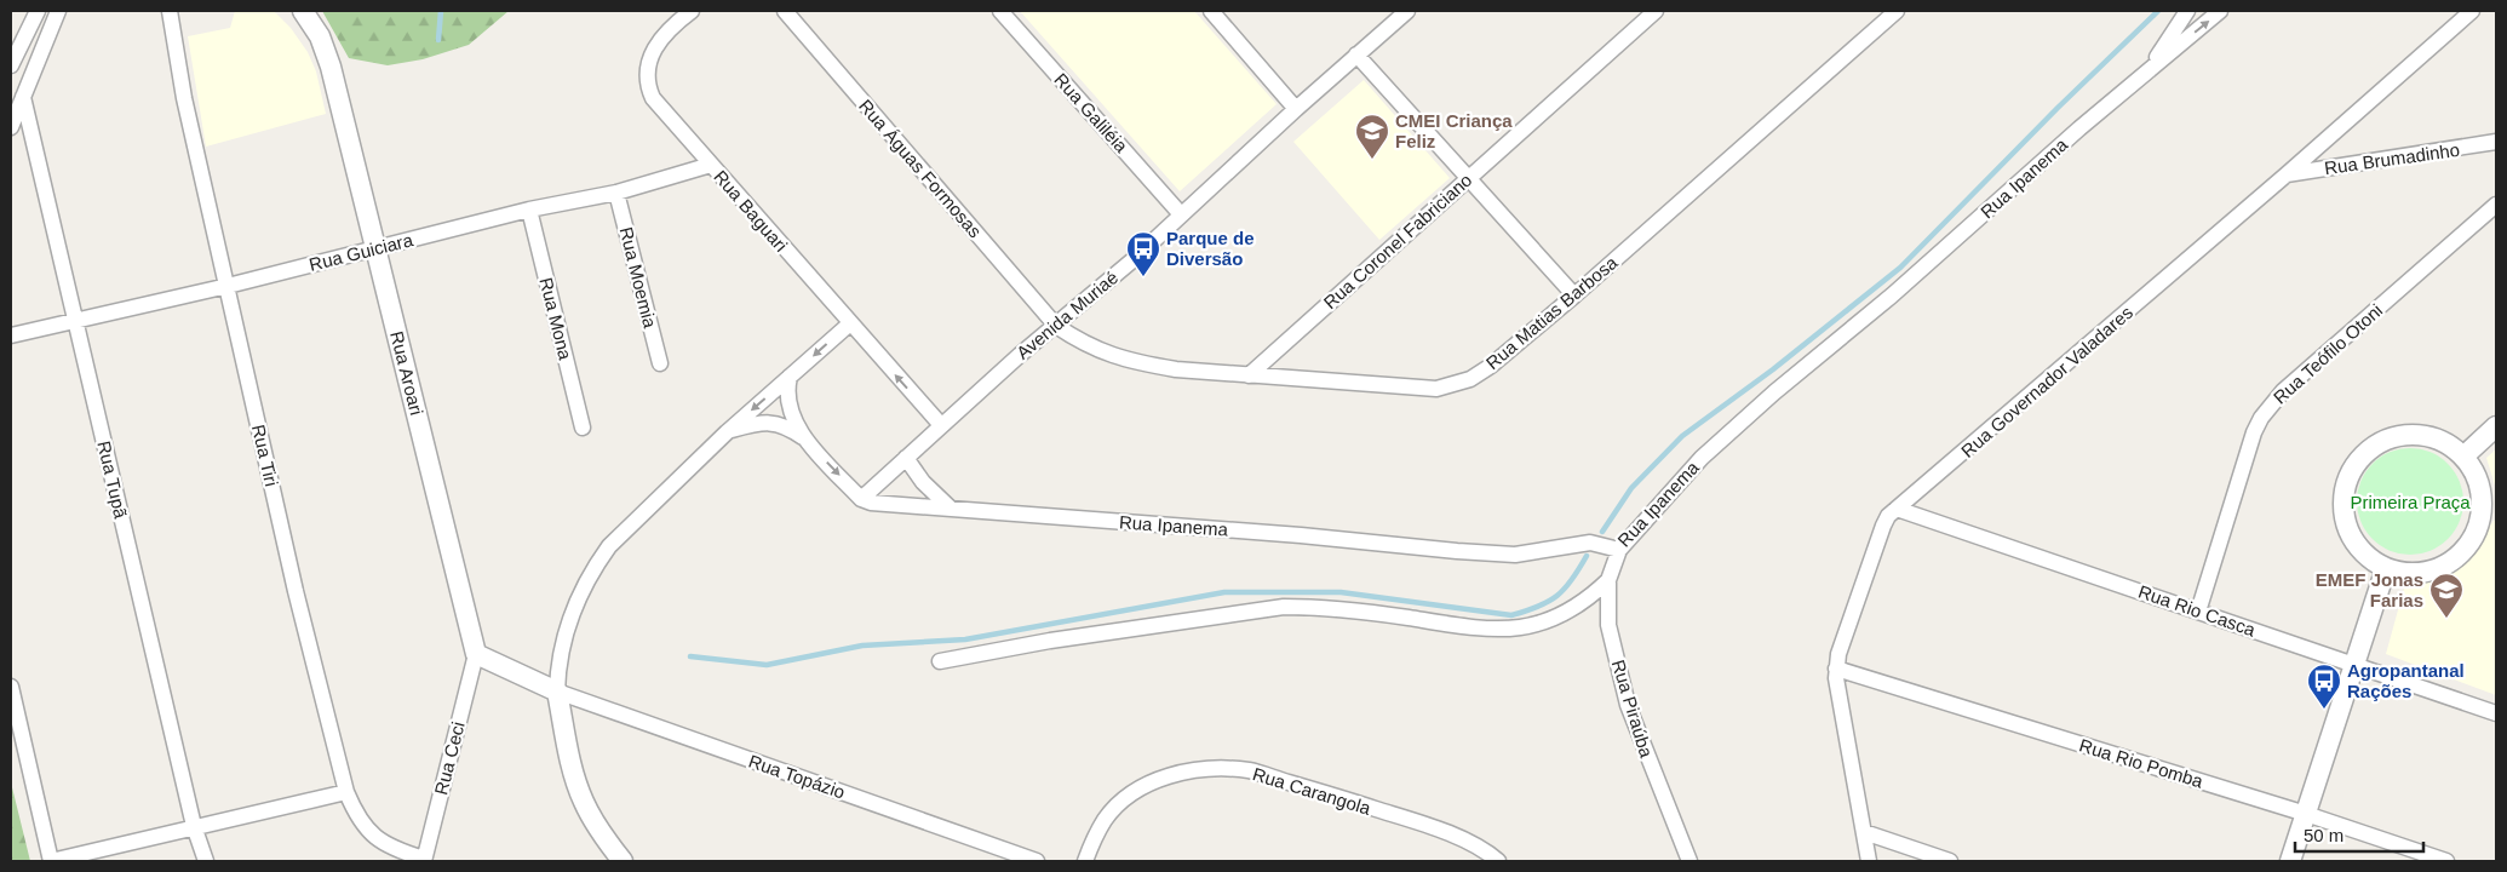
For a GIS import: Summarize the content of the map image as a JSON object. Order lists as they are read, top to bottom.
{
  "streets": {
    "street": [
      "Rua Galiléia",
      "Rua Brumadinho",
      "Rua Águas Formosas",
      "Rua Ipanema",
      "Rua Baguari",
      "Rua Coronel Fabriciano",
      "Rua Guiciara",
      "Rua Moemia",
      "Rua Matias Barbosa",
      "Avenida Muriaé",
      "Rua Mona",
      "Rua Teófilo Otoni",
      "Rua Aroari",
      "Rua Governador Valadares",
      "Rua Tiri",
      "Rua Tupã",
      "Rua Rio Casca",
      "Rua Piraúba",
      "Rua Ceci",
      "Rua Rio Pomba",
      "Rua Topázio",
      "Rua Carangola"
    ]
  },
  "crossings": [
    ["Rua Galiléia", "Avenida Muriaé"],
    ["Rua Brumadinho", "Rua Governador Valadares"],
    ["Rua Águas Formosas", "Rua Matias Barbosa"],
    ["Rua Águas Formosas", "Avenida Muriaé"],
    ["Rua Ipanema", "Avenida Muriaé"],
    ["Rua Ipanema", "Rua Piraúba"],
    ["Rua Baguari", "Rua Guiciara"],
    ["Rua Baguari", "Avenida Muriaé"],
    ["Rua Coronel Fabriciano", "Rua Matias Barbosa"],
    ["Rua Guiciara", "Rua Moemia"],
    ["Rua Guiciara", "Rua Mona"],
    ["Rua Guiciara", "Rua Aroari"],
    ["Rua Guiciara", "Rua Tiri"],
    ["Rua Guiciara", "Rua Tupã"],
    ["Rua Matias Barbosa", "Avenida Muriaé"],
    ["Rua Teófilo Otoni", "Rua Rio Casca"],
    ["Rua Aroari", "Rua Ceci"],
    ["Rua Governador Valadares", "Rua Rio Casca"],
    ["Rua Governador Valadares", "Rua Rio Pomba"],
    ["Rua Tiri", "Rua Ceci"]
  ],
  "parks": ["Primeira Praça"],
  "places": {
    "school or university": ["CMEI Criança Feliz", "EMEF Jonas Farias"],
    "bus stop": ["Parque de Diversão", "Agropantanal Rações"]
  },
  "scale_bar": "50 m"
}
